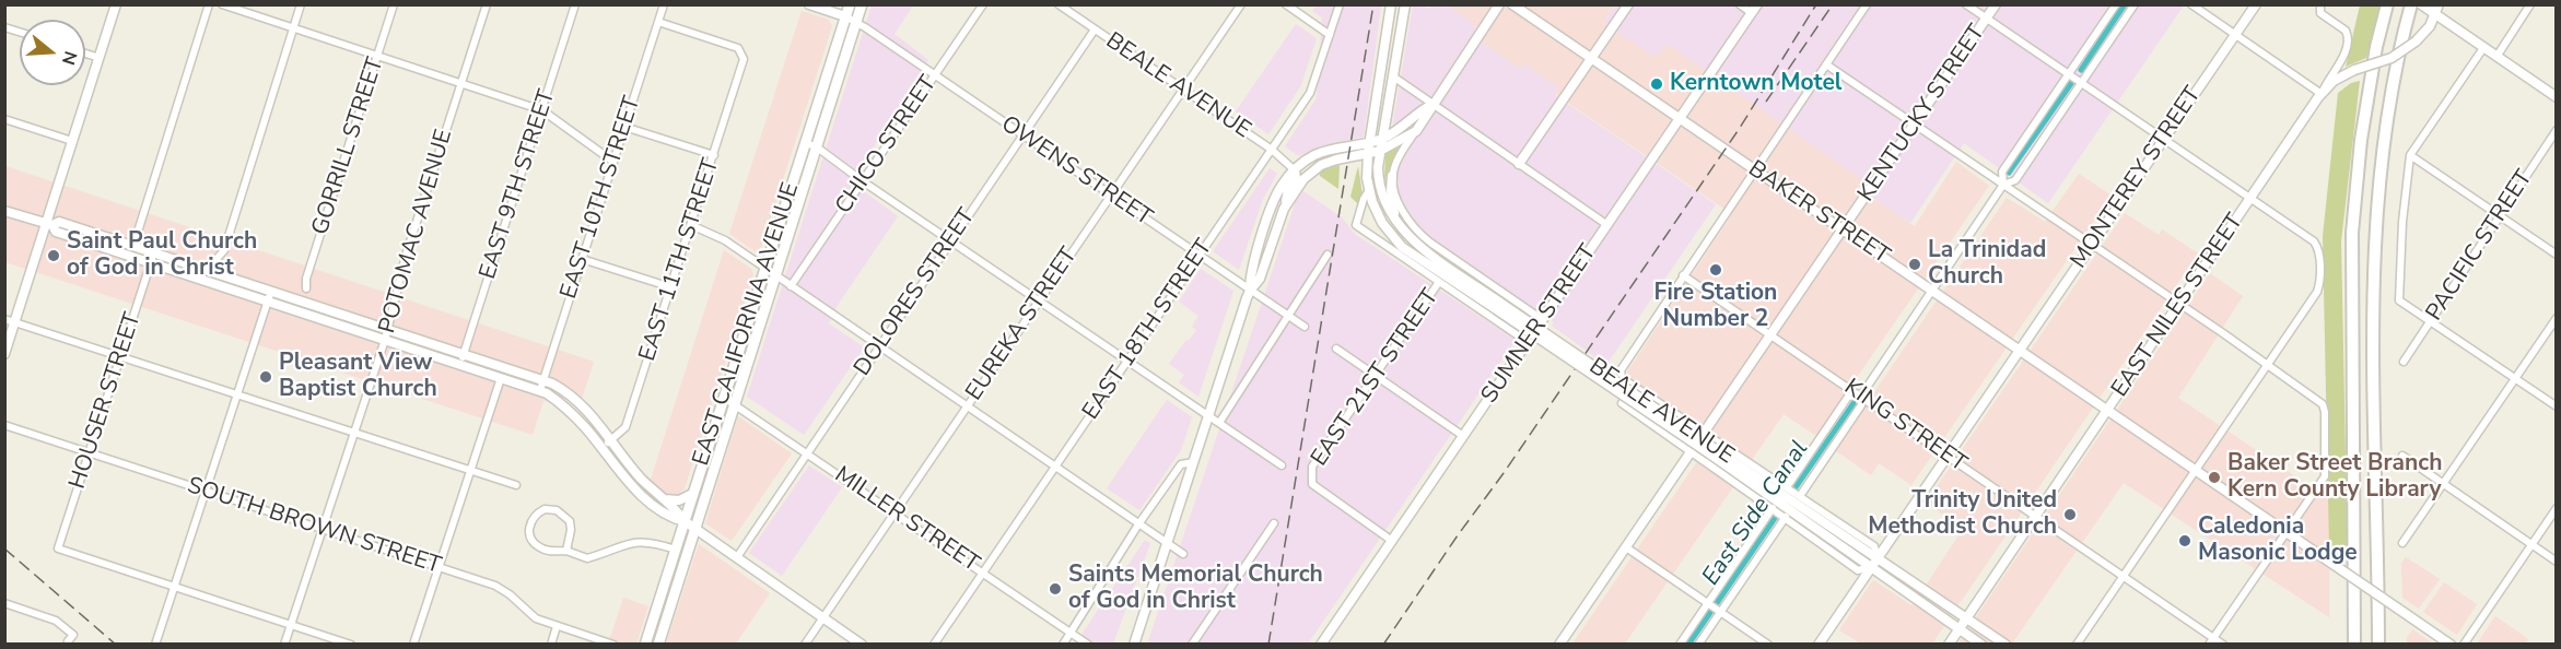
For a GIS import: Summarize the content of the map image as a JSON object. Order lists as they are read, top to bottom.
{
  "streets": {
    "main road": ["EAST CALIFORNIA AVENUE"],
    "street": [
      "BEALE AVENUE",
      "KENTUCKY STREET",
      "CHICO STREET",
      "GORRILL STREET",
      "OWENS STREET",
      "MONTEREY STREET",
      "EAST 9TH STREET",
      "EAST 10TH STREET",
      "BAKER STREET",
      "POTOMAC AVENUE",
      "PACIFIC STREET",
      "EAST 11TH STREET",
      "DOLORES STREET",
      "EAST NILES STREET",
      "EUREKA STREET",
      "SUMNER STREET",
      "EAST 18TH STREET",
      "EAST 21ST STREET",
      "HOUSER STREET",
      "KING STREET",
      "MILLER STREET",
      "SOUTH BROWN STREET"
    ]
  },
  "crossings": [
    ["BEALE AVENUE", "MONTEREY STREET"],
    ["BEALE AVENUE", "DOLORES STREET"],
    ["BEALE AVENUE", "EAST NILES STREET"],
    ["BEALE AVENUE", "EUREKA STREET"],
    ["BEALE AVENUE", "EAST 18TH STREET"],
    ["KENTUCKY STREET", "BAKER STREET"],
    ["KENTUCKY STREET", "KING STREET"],
    ["CHICO STREET", "OWENS STREET"],
    ["OWENS STREET", "DOLORES STREET"],
    ["OWENS STREET", "EAST CALIFORNIA AVENUE"],
    ["OWENS STREET", "EUREKA STREET"],
    ["OWENS STREET", "EAST 18TH STREET"],
    ["MONTEREY STREET", "BAKER STREET"],
    ["MONTEREY STREET", "KING STREET"],
    ["EAST 10TH STREET", "EAST 11TH STREET"],
    ["BAKER STREET", "EAST NILES STREET"],
    ["BAKER STREET", "SUMNER STREET"],
    ["POTOMAC AVENUE", "SOUTH BROWN STREET"],
    ["DOLORES STREET", "MILLER STREET"],
    ["EAST NILES STREET", "KING STREET"],
    ["EAST CALIFORNIA AVENUE", "MILLER STREET"],
    ["EUREKA STREET", "MILLER STREET"],
    ["SUMNER STREET", "EAST 21ST STREET"],
    ["EAST 18TH STREET", "MILLER STREET"],
    ["HOUSER STREET", "SOUTH BROWN STREET"]
  ],
  "water": ["East Side Canal"],
  "places": [
    "Kerntown Motel",
    "Saint Paul Church of God in Christ",
    "La Trinidad Church",
    "Fire Station Number 2",
    "Pleasant View Baptist Church",
    "Baker Street Branch Kern County Library",
    "Trinity United Methodist Church",
    "Caledonia Masonic Lodge",
    "Saints Memorial Church of God in Christ"
  ],
  "north": "right"
}
